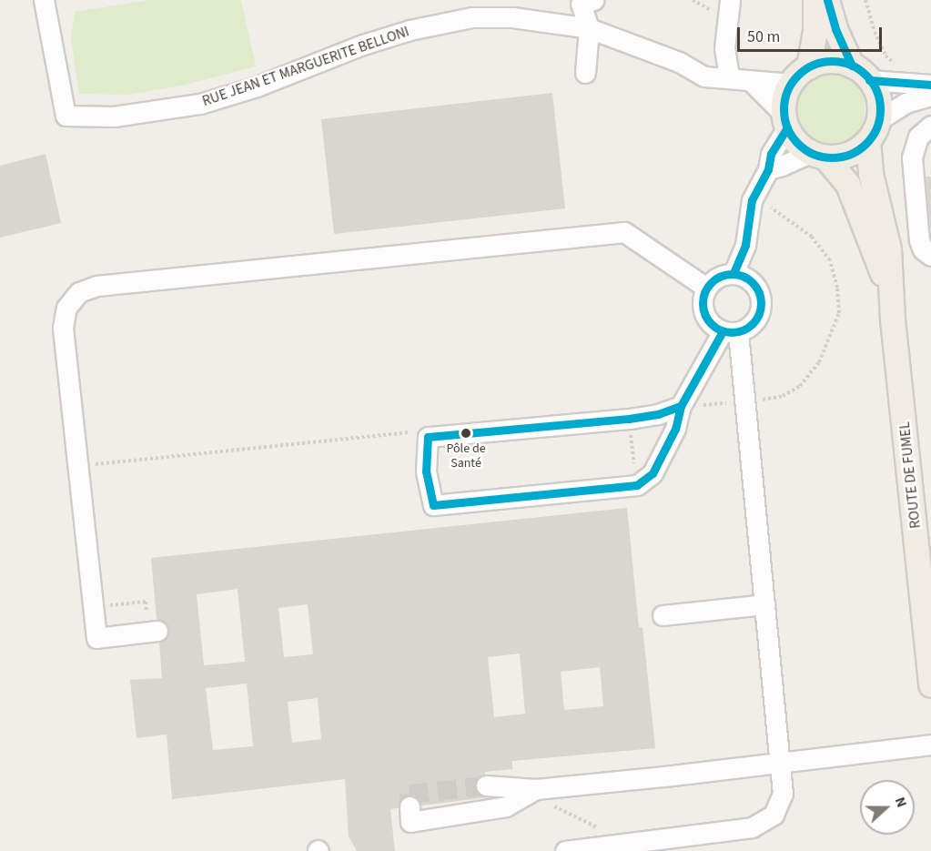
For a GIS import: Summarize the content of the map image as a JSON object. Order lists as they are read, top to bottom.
{
  "streets": {
    "main road": ["ROUTE DE FUMEL"],
    "street": ["RUE JEAN ET MARGUERITE BELLONI"]
  },
  "crossings": [
    ["RUE JEAN ET MARGUERITE BELLONI", "ROUTE DE FUMEL"]
  ],
  "places": ["Pôle de Santé"],
  "scale_bar": "50 m",
  "north": "right"
}
